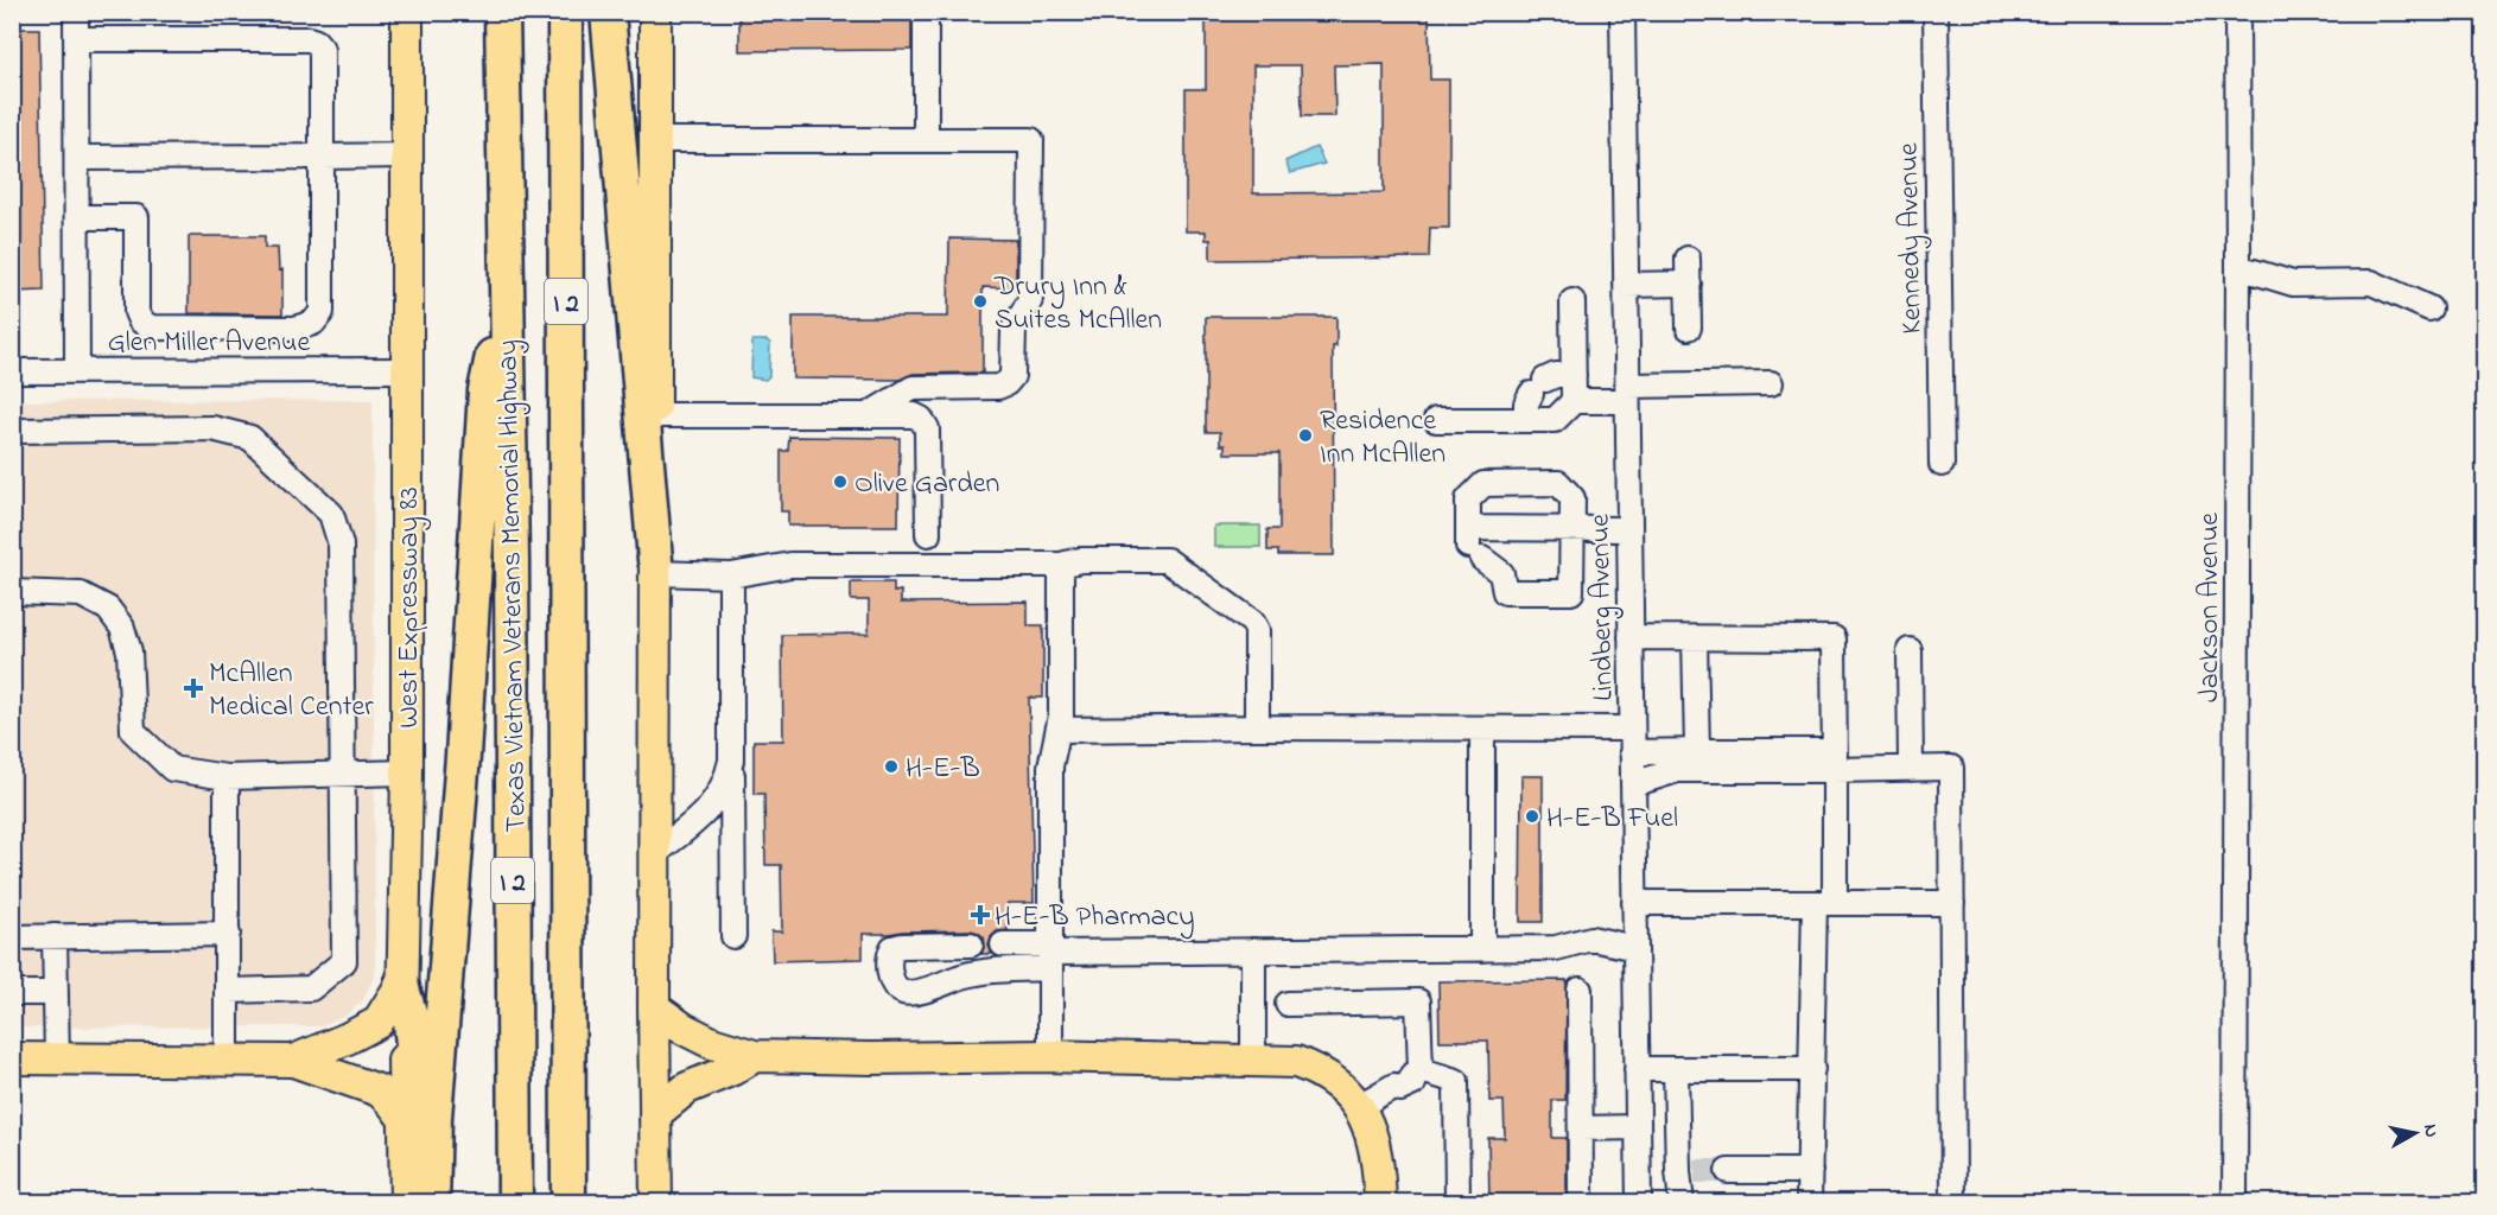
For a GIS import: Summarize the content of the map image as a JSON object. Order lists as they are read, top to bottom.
{
  "streets": {
    "highway": ["I 2", "Texas Vietnam Veterans Memorial Highway"],
    "main road": ["West Expressway 83"],
    "street": [
      "Kennedy Avenue",
      "Glen Miller Avenue",
      "Lindberg Avenue",
      "Jackson Avenue"
    ]
  },
  "crossings": [
    ["Glen Miller Avenue", "West Expressway 83"]
  ],
  "places": {
    "other": [
      "Drury Inn & Suites McAllen",
      "Residence Inn McAllen",
      "Olive Garden",
      "H-E-B",
      "H-E-B Fuel"
    ],
    "health": ["McAllen Medical Center", "H-E-B Pharmacy"]
  },
  "north": "right"
}
